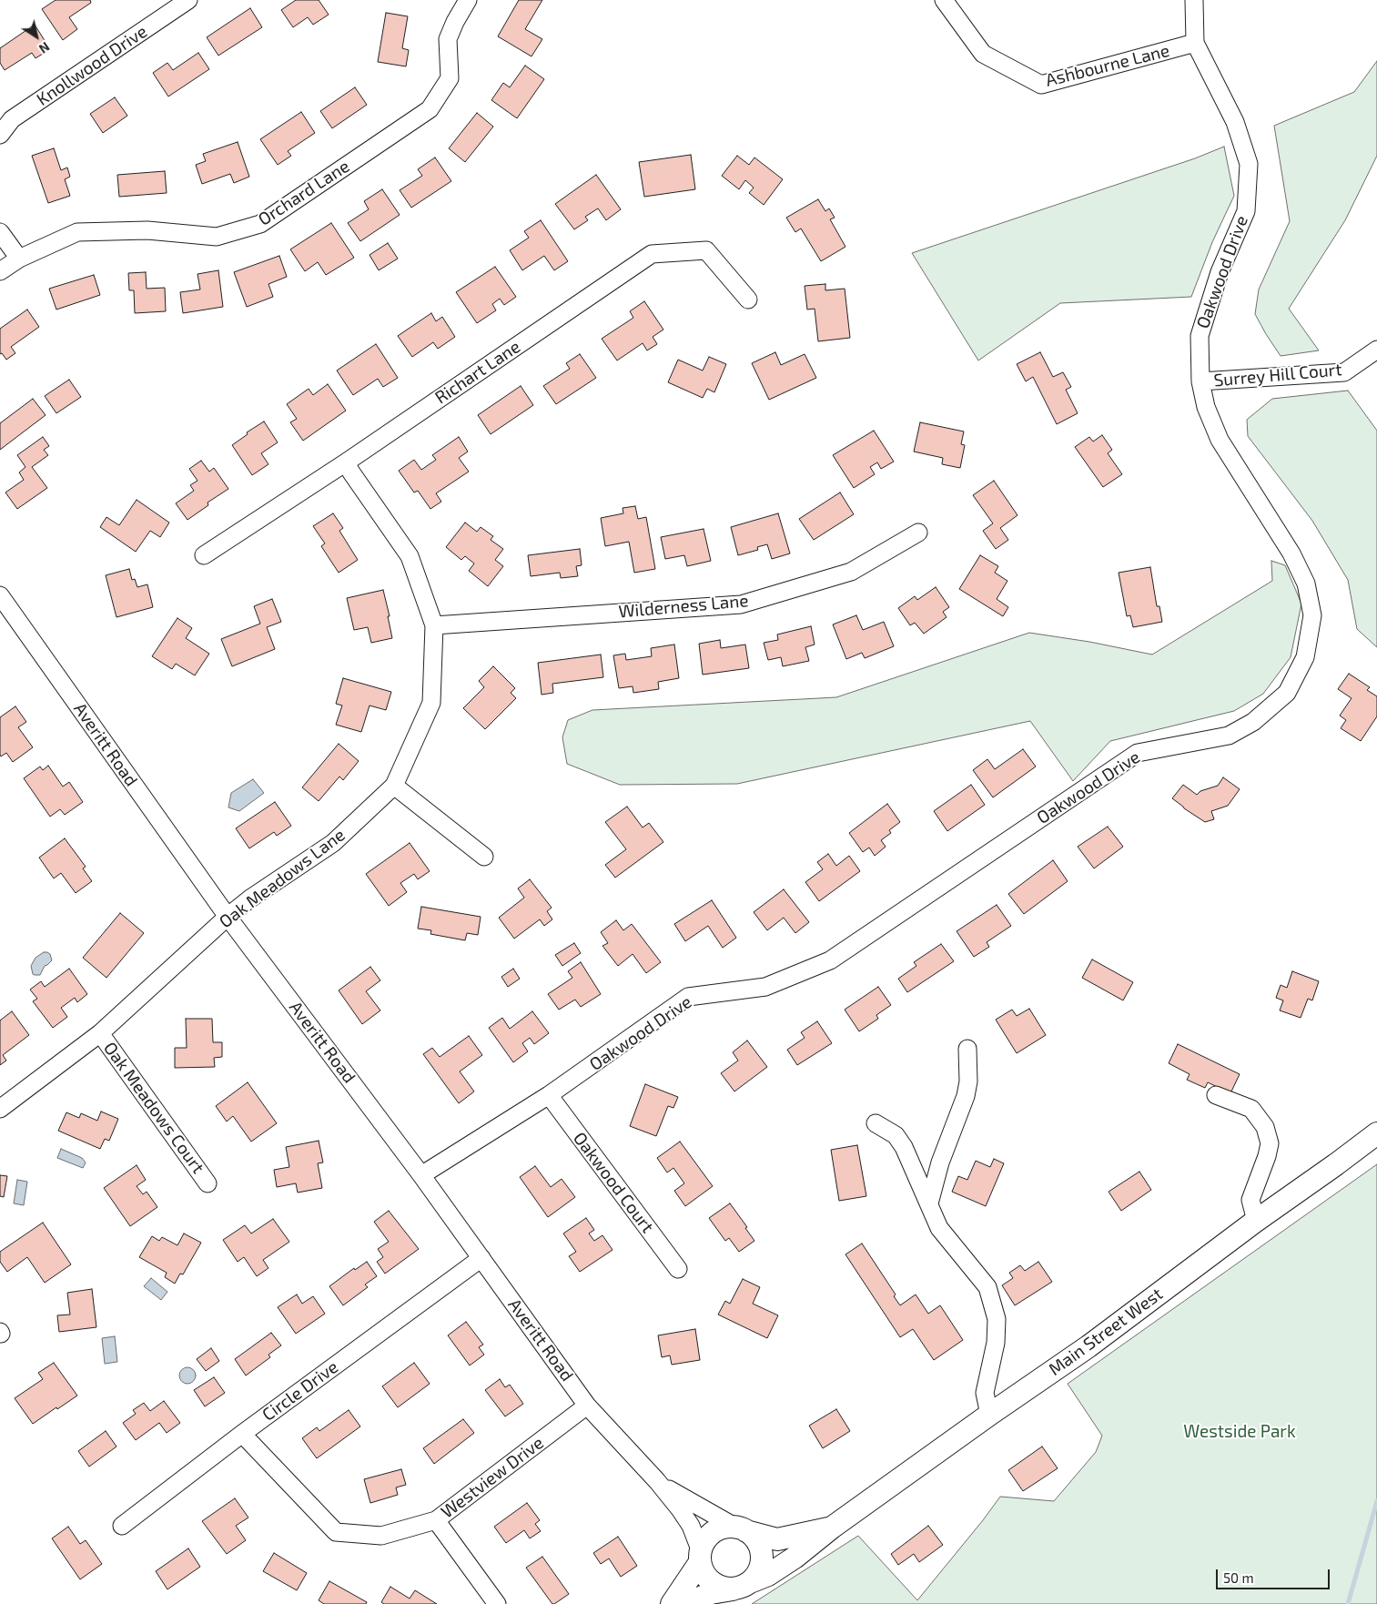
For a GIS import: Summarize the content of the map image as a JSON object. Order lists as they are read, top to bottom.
{
  "streets": {
    "main road": ["Main Street West"],
    "street": [
      "Knollwood Drive",
      "Ashbourne Lane",
      "Orchard Lane",
      "Oakwood Drive",
      "Richart Lane",
      "Surrey Hill Court",
      "Wilderness Lane",
      "Averitt Road",
      "Oak Meadows Lane",
      "Oak Meadows Court",
      "Oakwood Court",
      "Circle Drive",
      "Westview Drive"
    ]
  },
  "crossings": [
    ["Ashbourne Lane", "Oakwood Drive"],
    ["Oakwood Drive", "Surrey Hill Court"],
    ["Oakwood Drive", "Averitt Road"],
    ["Oakwood Drive", "Oakwood Court"],
    ["Richart Lane", "Oak Meadows Lane"],
    ["Wilderness Lane", "Oak Meadows Lane"],
    ["Averitt Road", "Oak Meadows Lane"],
    ["Averitt Road", "Main Street West"],
    ["Averitt Road", "Circle Drive"],
    ["Averitt Road", "Westview Drive"],
    ["Oak Meadows Lane", "Oak Meadows Court"],
    ["Circle Drive", "Westview Drive"]
  ],
  "parks": ["Westside Park"],
  "scale_bar": "50 m",
  "north": "bottom right"
}
